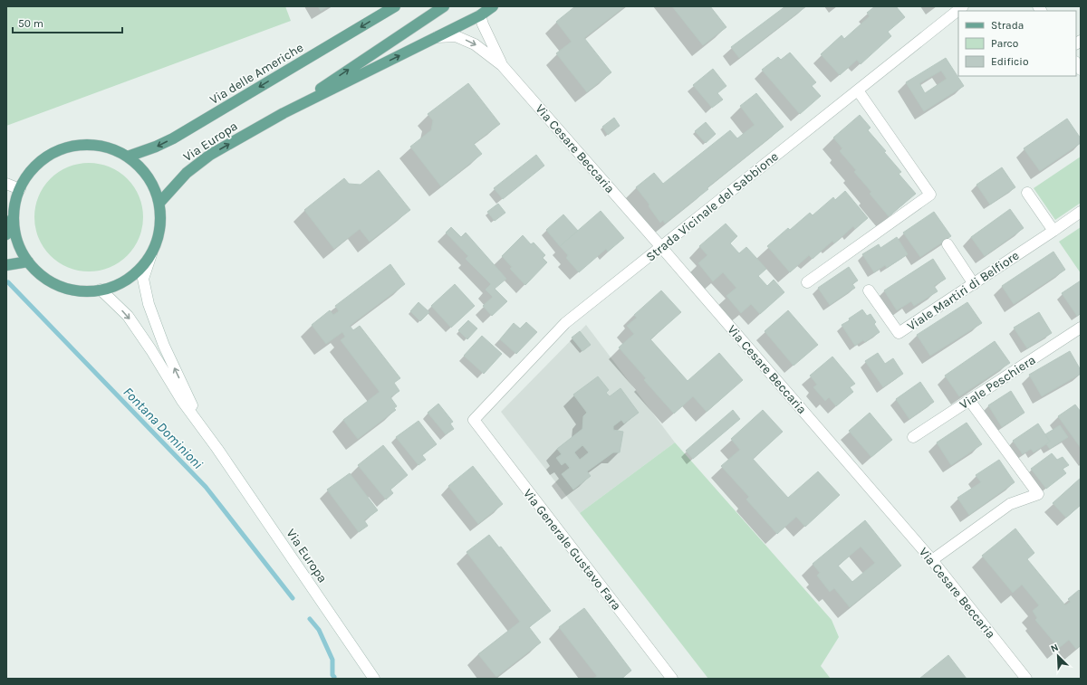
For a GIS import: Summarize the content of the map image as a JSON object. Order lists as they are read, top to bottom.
{
  "streets": {
    "main road": ["Via delle Americhe", "Via Europa"],
    "street": [
      "Via Cesare Beccaria",
      "Strada Vicinale del Sabbione",
      "Viale Martiri di Belfiore",
      "Viale Peschiera",
      "Via Generale Gustavo Fara"
    ]
  },
  "crossings": [
    ["Via Cesare Beccaria", "Strada Vicinale del Sabbione"],
    ["Strada Vicinale del Sabbione", "Via Generale Gustavo Fara"]
  ],
  "water": ["Fontana Dominioni"],
  "legend": ["Strada", "Parco", "Edificio"],
  "scale_bar": "50 m",
  "north": "top left"
}
